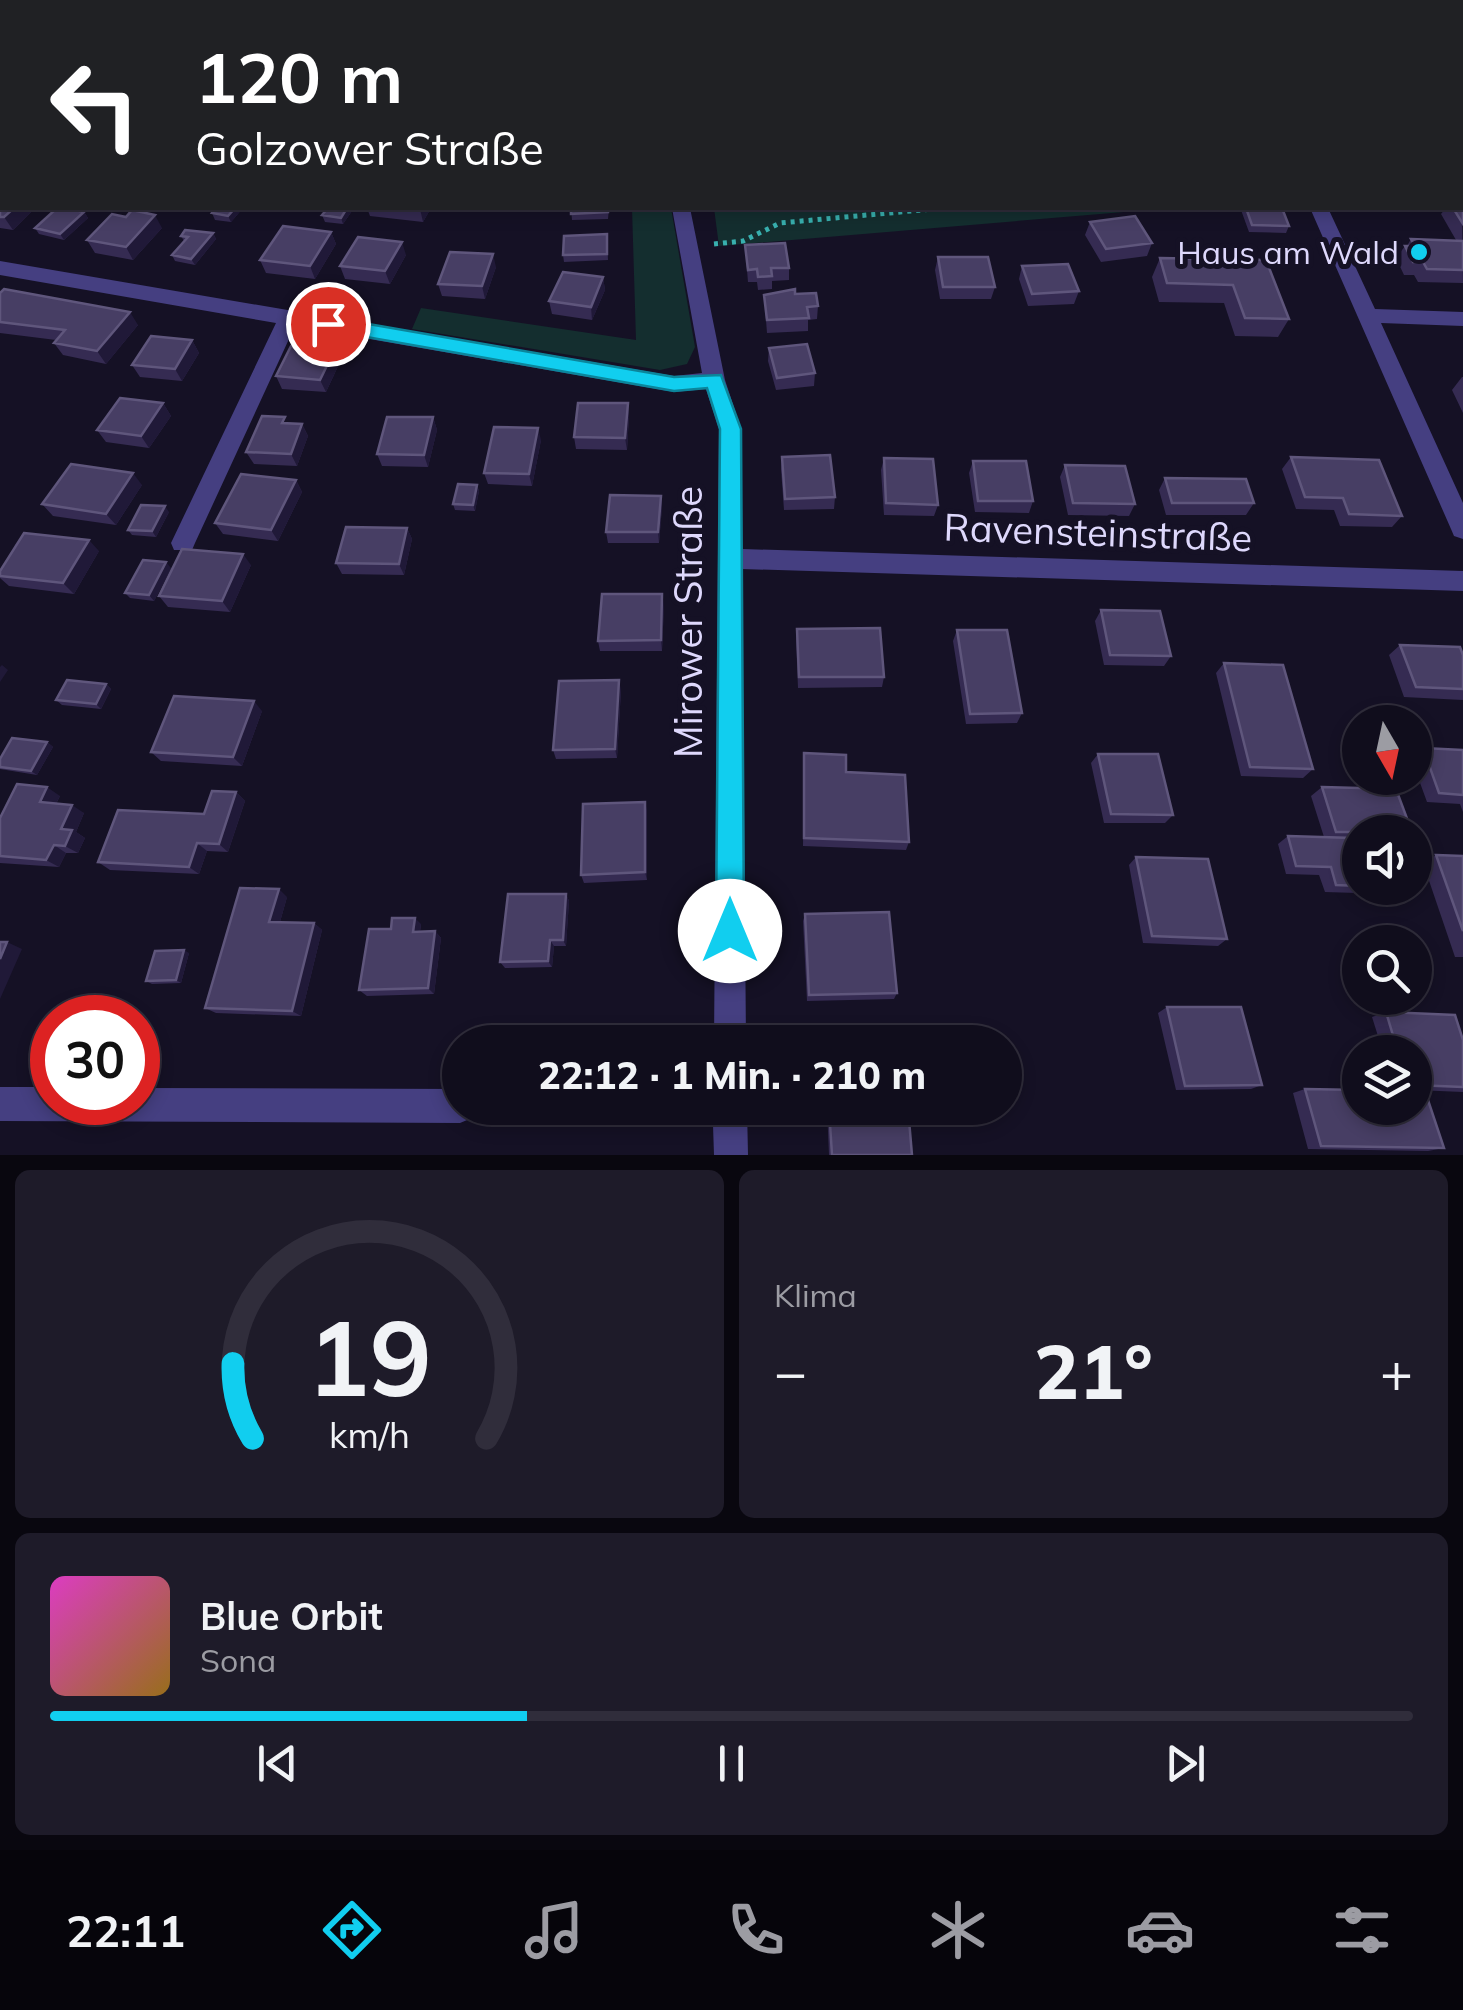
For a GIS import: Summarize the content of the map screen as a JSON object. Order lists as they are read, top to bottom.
{
  "streets": {
    "street": ["Ravensteinstraße", "Mirower Straße"]
  },
  "crossings": [
    ["Ravensteinstraße", "Mirower Straße"]
  ],
  "places": ["Haus am Wald"],
  "north": "bottom",
  "page": {
    "turn": ["120 m", "Golzower Straße"],
    "limit": "30",
    "trip": "22:12 · 1 Min. · 210 m",
    "tile": "Klima",
    "heat": ["−", "21°", "+"],
    "song": ["Blue Orbit", "Sona"],
    "tabs": "22:11",
    "gauge": ["19", "km/h"]
  }
}
